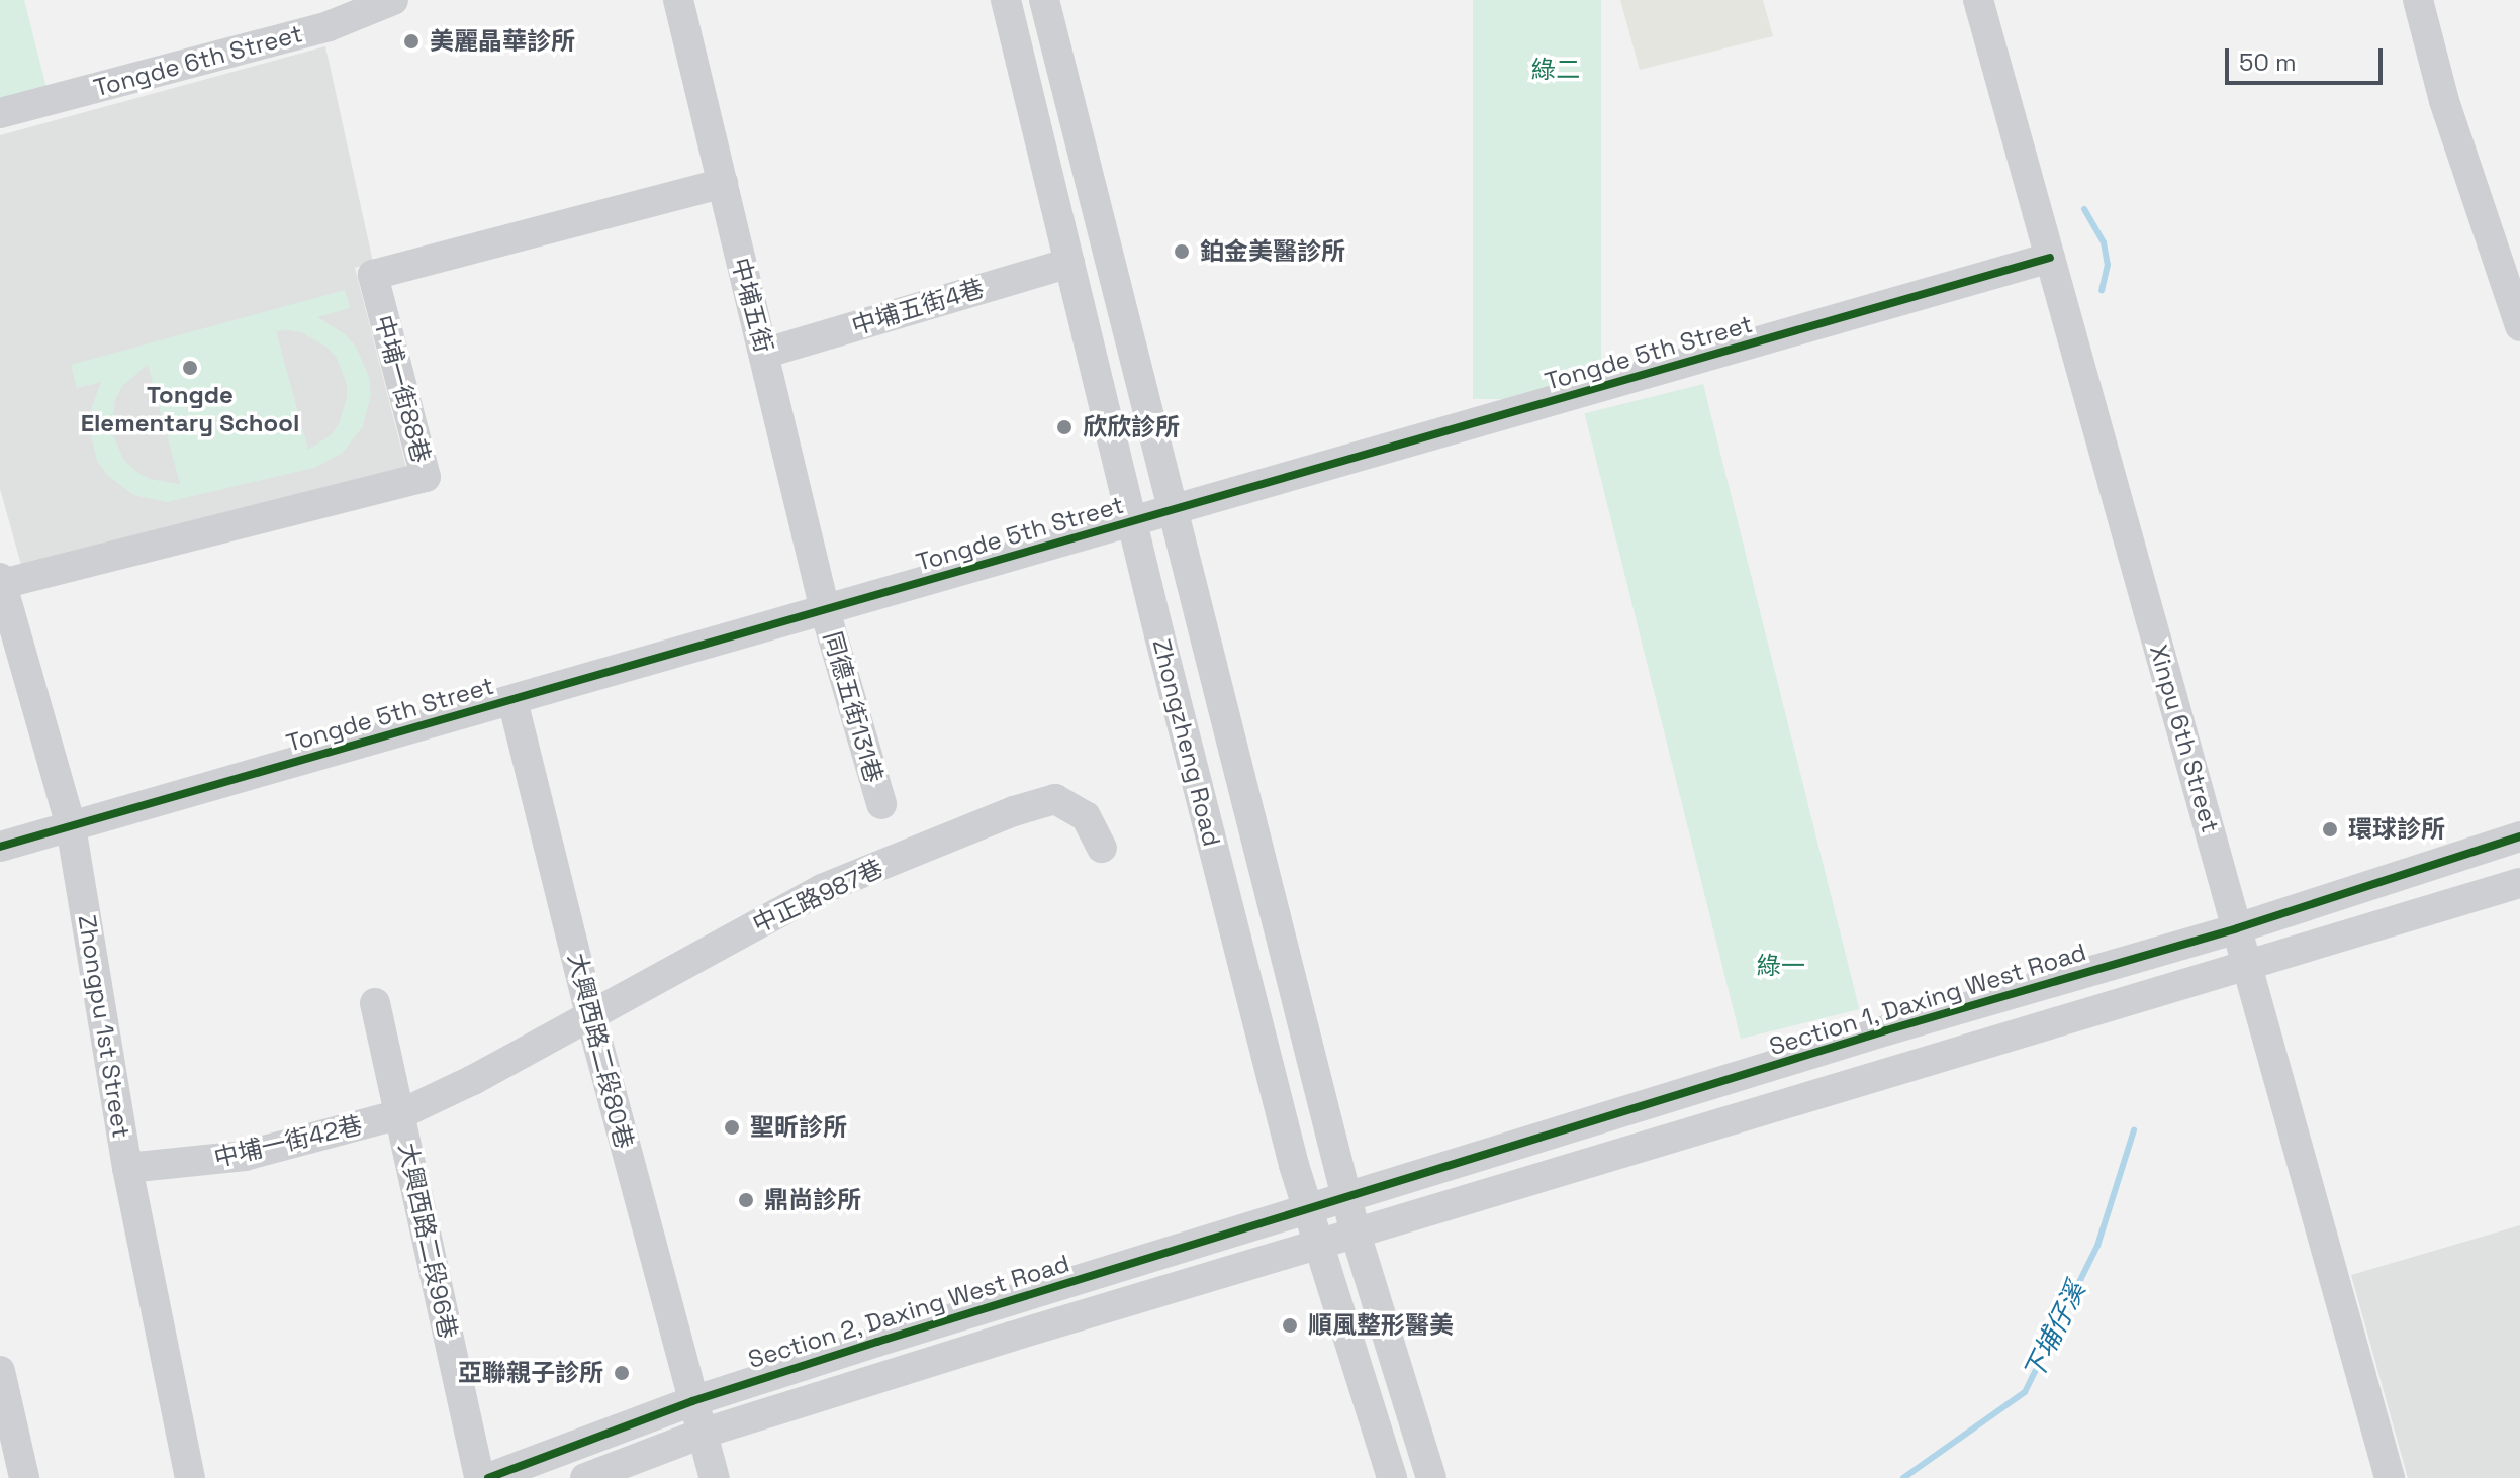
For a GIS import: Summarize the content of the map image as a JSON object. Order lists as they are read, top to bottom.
{
  "streets": {
    "street": [
      "Tongde 6th Street",
      "中埔五街",
      "中埔五街4巷",
      "Tongde 5th Street",
      "中埔一街88巷",
      "同德五街131巷",
      "Xinpu 6th Street",
      "Zhongzheng Road",
      "中正路987巷",
      "Section 1, Daxing West Road",
      "Zhongpu 1st Street",
      "大興西路二段80巷",
      "中埔一街42巷",
      "大興西路二段96巷",
      "Section 2, Daxing West Road"
    ]
  },
  "crossings": [
    ["中埔五街", "中埔五街4巷"],
    ["中埔五街", "Tongde 5th Street"],
    ["中埔五街", "中埔一街88巷"],
    ["中埔五街", "同德五街131巷"],
    ["中埔五街4巷", "Zhongzheng Road"],
    ["Tongde 5th Street", "同德五街131巷"],
    ["Tongde 5th Street", "Xinpu 6th Street"],
    ["Tongde 5th Street", "Zhongzheng Road"],
    ["Tongde 5th Street", "Zhongpu 1st Street"],
    ["Tongde 5th Street", "大興西路二段80巷"],
    ["中埔一街88巷", "Zhongpu 1st Street"],
    ["Xinpu 6th Street", "Section 1, Daxing West Road"],
    ["Zhongzheng Road", "Section 1, Daxing West Road"],
    ["Zhongzheng Road", "Section 2, Daxing West Road"],
    ["中正路987巷", "大興西路二段80巷"],
    ["中正路987巷", "中埔一街42巷"],
    ["中正路987巷", "大興西路二段96巷"],
    ["Section 1, Daxing West Road", "Section 2, Daxing West Road"],
    ["Zhongpu 1st Street", "中埔一街42巷"],
    ["大興西路二段80巷", "Section 2, Daxing West Road"],
    ["中埔一街42巷", "大興西路二段96巷"]
  ],
  "water": ["下埔仔溪"],
  "parks": ["綠二", "綠一"],
  "places": [
    "美麗晶華診所",
    "鉑金美醫診所",
    "Tongde Elementary School",
    "欣欣診所",
    "環球診所",
    "聖昕診所",
    "鼎尚診所",
    "順風整形醫美",
    "亞聯親子診所"
  ],
  "scale_bar": "50 m"
}
